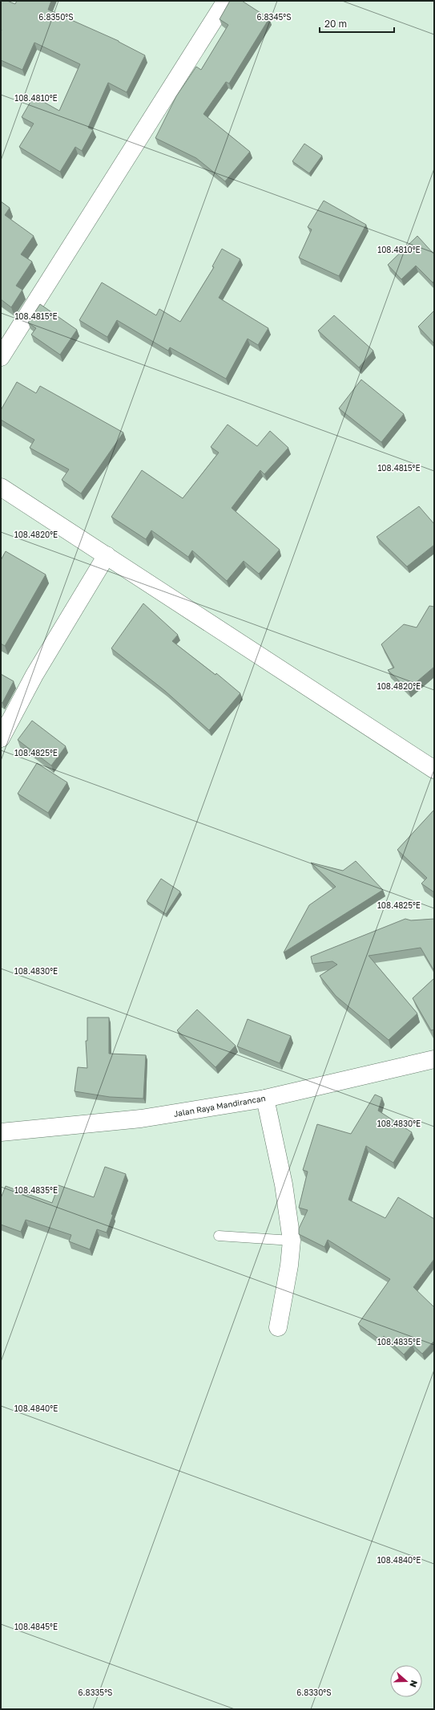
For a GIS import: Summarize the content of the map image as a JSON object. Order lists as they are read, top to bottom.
{
  "streets": {
    "street": ["Jalan Raya Mandirancan"]
  },
  "scale_bar": "20 m",
  "north": "right",
  "coordinates": [
    "6.8350°S",
    "6.8345°S",
    "108.4810°E",
    "108.4815°E",
    "108.4820°E",
    "108.4825°E",
    "108.4830°E",
    "108.4835°E",
    "108.4840°E",
    "108.4845°E",
    "6.8335°S",
    "6.8330°S"
  ]
}
